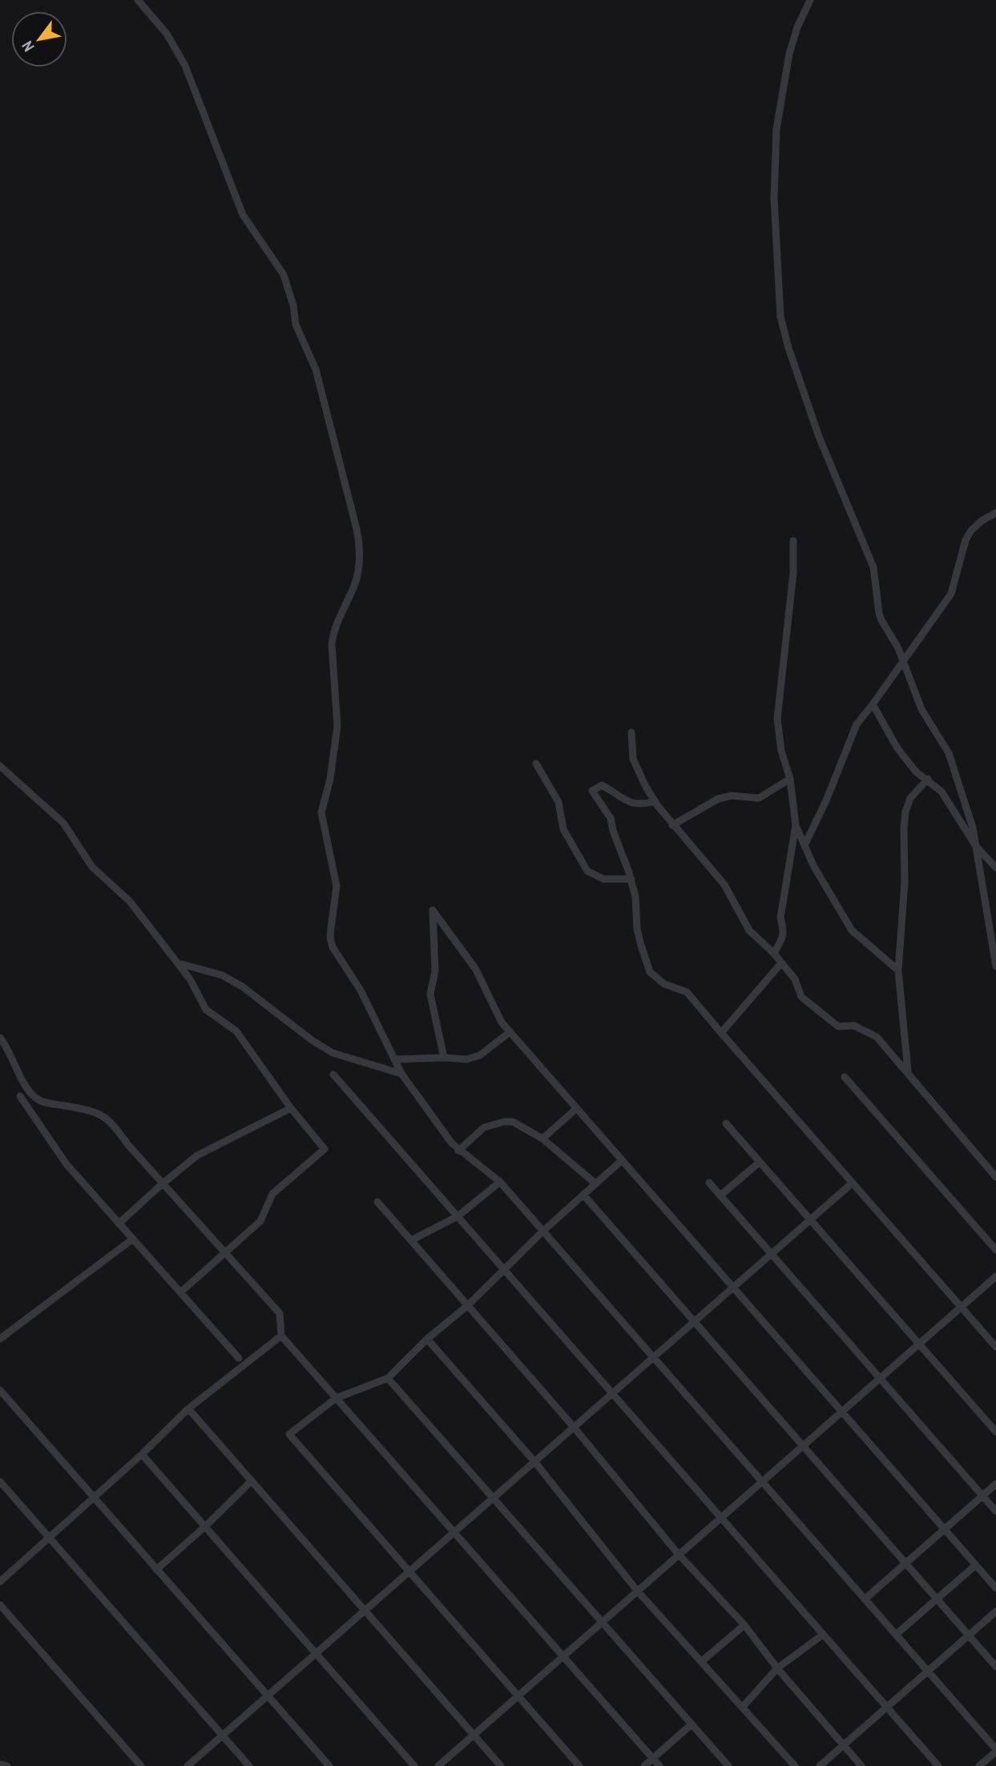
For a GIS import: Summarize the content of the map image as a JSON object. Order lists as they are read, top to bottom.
{
  "north": "bottom left"
}
